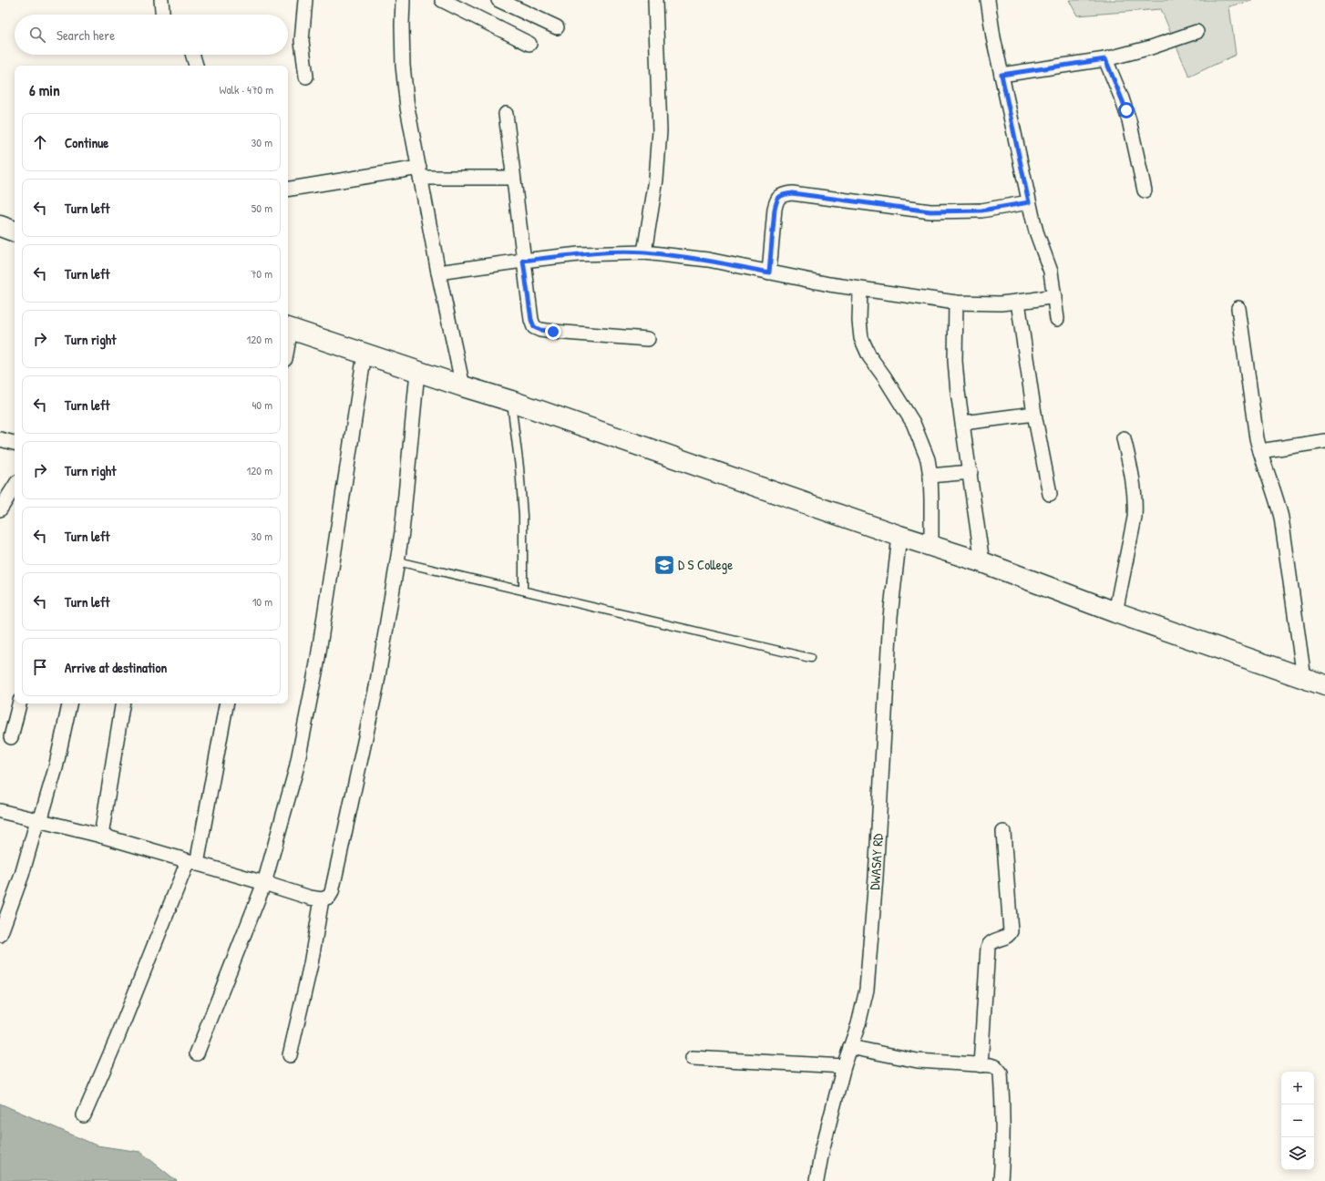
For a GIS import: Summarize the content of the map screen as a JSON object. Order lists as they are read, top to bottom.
{
  "streets": {
    "street": ["DWASAY RD"]
  },
  "places": {
    "school or university": ["D S College"]
  },
  "page": {
    "search": "Search here",
    "heading": ["6 min", "Walk · 470 m"],
    "list": [
      ["Continue", "30 m"],
      ["Turn left", "50 m"],
      ["Turn left", "70 m"],
      ["Turn right", "120 m"],
      ["Turn left", "40 m"],
      ["Turn right", "120 m"],
      ["Turn left", "30 m"],
      ["Turn left", "10 m"],
      "Arrive at destination"
    ],
    "map_buttons": ["+", "−"]
  }
}
